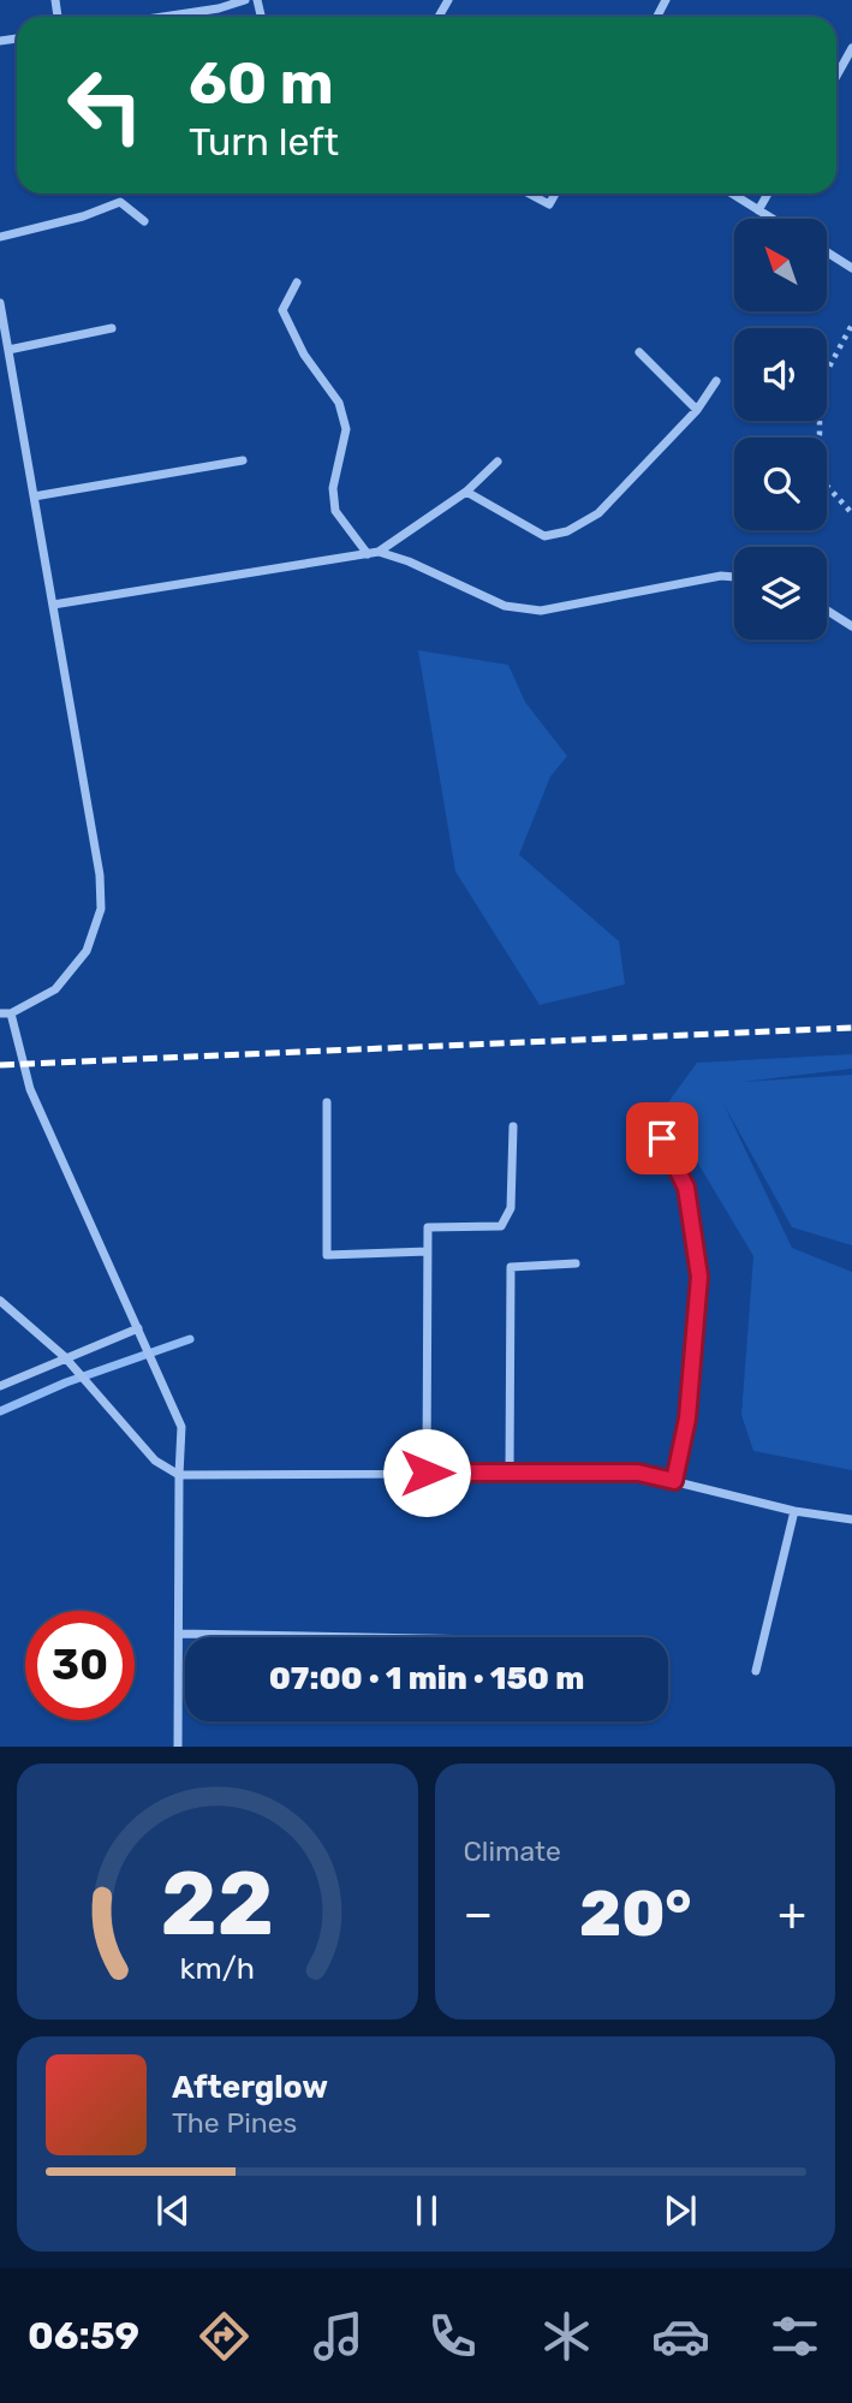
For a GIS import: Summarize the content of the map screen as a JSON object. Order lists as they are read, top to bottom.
{
  "north": "top left",
  "page": {
    "turn": ["60 m", "Turn left"],
    "limit": "30",
    "trip": "07:00 · 1 min · 150 m",
    "tile": "Climate",
    "heat": ["−", "20°", "+"],
    "song": ["Afterglow", "The Pines"],
    "tabs": "06:59",
    "gauge": ["22", "km/h"]
  }
}
